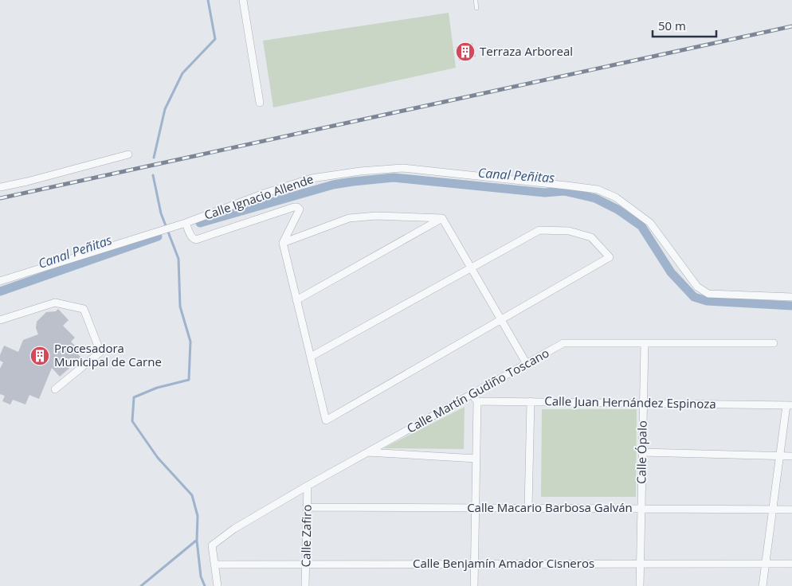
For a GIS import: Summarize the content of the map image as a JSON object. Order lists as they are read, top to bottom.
{
  "streets": {
    "street": [
      "Calle Ignacio Allende",
      "Calle Martín Gudiño Toscano",
      "Calle Juan Hernández Espinoza",
      "Calle Ópalo",
      "Calle Macario Barbosa Galván",
      "Calle Zafiro",
      "Calle Benjamín Amador Cisneros"
    ]
  },
  "crossings": [
    ["Calle Martín Gudiño Toscano", "Calle Ópalo"],
    ["Calle Martín Gudiño Toscano", "Calle Zafiro"],
    ["Calle Martín Gudiño Toscano", "Calle Benjamín Amador Cisneros"],
    ["Calle Juan Hernández Espinoza", "Calle Ópalo"],
    ["Calle Ópalo", "Calle Macario Barbosa Galván"],
    ["Calle Ópalo", "Calle Benjamín Amador Cisneros"],
    ["Calle Macario Barbosa Galván", "Calle Zafiro"],
    ["Calle Zafiro", "Calle Benjamín Amador Cisneros"]
  ],
  "water": ["Canal Peñitas"],
  "places": {
    "building": ["Terraza Arboreal", "Procesadora Municipal de Carne"]
  },
  "scale_bar": "50 m"
}
